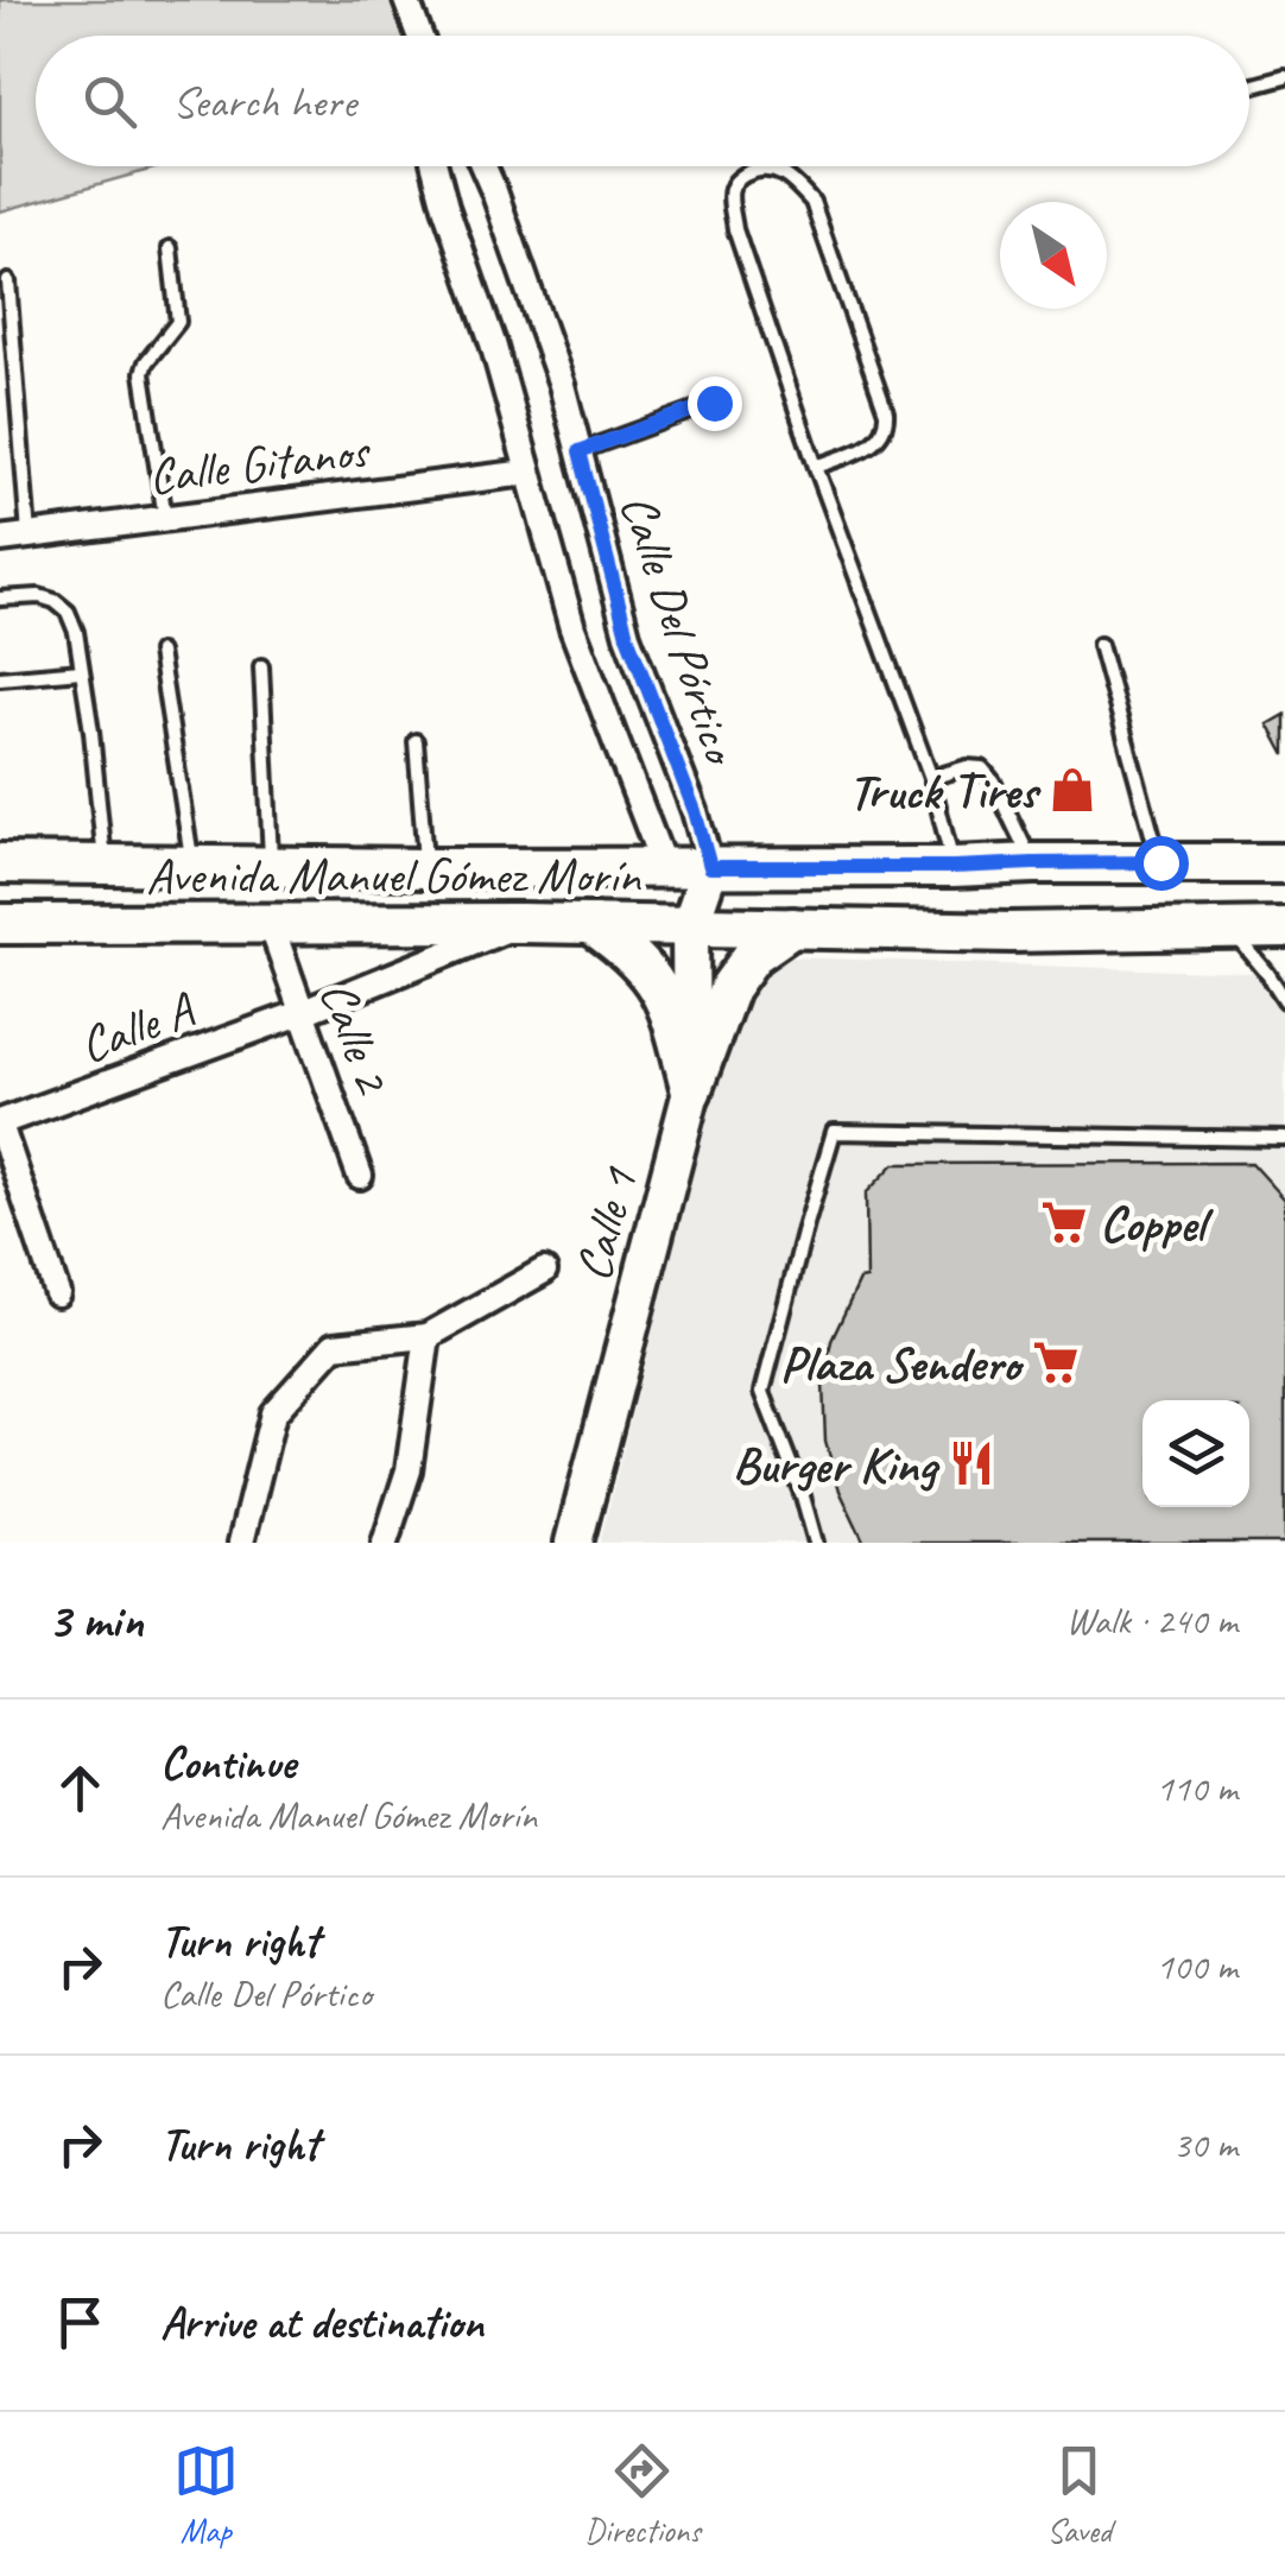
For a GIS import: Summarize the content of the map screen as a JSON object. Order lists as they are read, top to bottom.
{
  "streets": {
    "main road": ["Avenida Manuel Gómez Morín"],
    "street": [
      "Calle Gitanos",
      "Calle Del Pórtico",
      "Calle A",
      "Calle 2",
      "Calle 1"
    ]
  },
  "crossings": [
    ["Calle Gitanos", "Calle Del Pórtico"],
    ["Calle Del Pórtico", "Avenida Manuel Gómez Morín"],
    ["Calle Del Pórtico", "Calle 1"],
    ["Avenida Manuel Gómez Morín", "Calle A"],
    ["Avenida Manuel Gómez Morín", "Calle 2"],
    ["Avenida Manuel Gómez Morín", "Calle 1"],
    ["Calle A", "Calle 2"]
  ],
  "places": {
    "shop": ["Truck Tires"],
    "supermarket": ["Coppel", "Plaza Sendero"],
    "restaurant": ["Burger King"]
  },
  "north": "bottom right",
  "page": {
    "search": "Search here",
    "heading": ["3 min", "Walk · 240 m"],
    "list": [
      ["Continue", "Avenida Manuel Gómez Morín", "110 m"],
      ["Turn right", "Calle Del Pórtico", "100 m"],
      ["Turn right", "30 m"],
      "Arrive at destination"
    ],
    "nav": ["Map", "Directions", "Saved"]
  }
}
